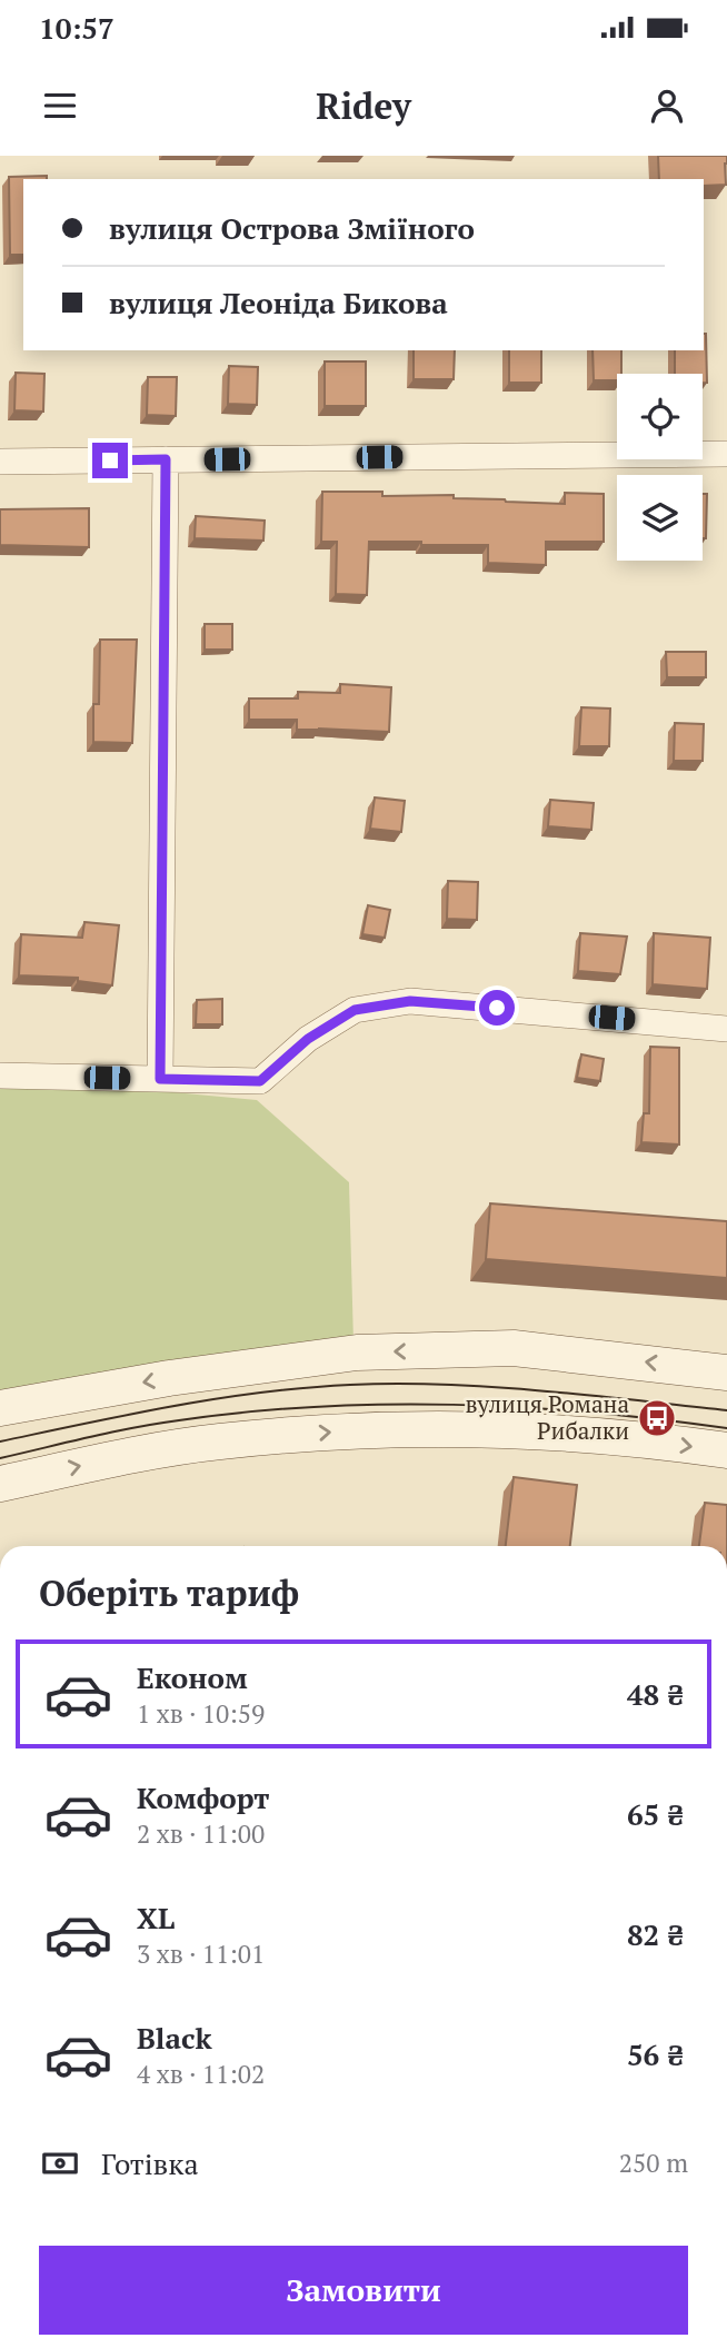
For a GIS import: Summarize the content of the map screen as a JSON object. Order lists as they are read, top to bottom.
{
  "places": {
    "bus stop": ["вулиця Романа Рибалки"]
  },
  "page": {
    "status": "10:57",
    "header": "Ridey",
    "banner": ["вулиця Острова Зміїного", "вулиця Леоніда Бикова"],
    "heading": "Оберіть тариф",
    "list": [
      {
        "name": "Економ",
        "note": "1 хв · 10:59",
        "value": "48 ₴"
      },
      {
        "name": "Комфорт",
        "note": "2 хв · 11:00",
        "value": "65 ₴"
      },
      {
        "name": "XL",
        "note": "3 хв · 11:01",
        "value": "82 ₴"
      },
      {
        "name": "Black",
        "note": "4 хв · 11:02",
        "value": "56 ₴"
      }
    ],
    "pay": ["Готівка", "250 m"],
    "buttons": "Замовити"
  }
}
